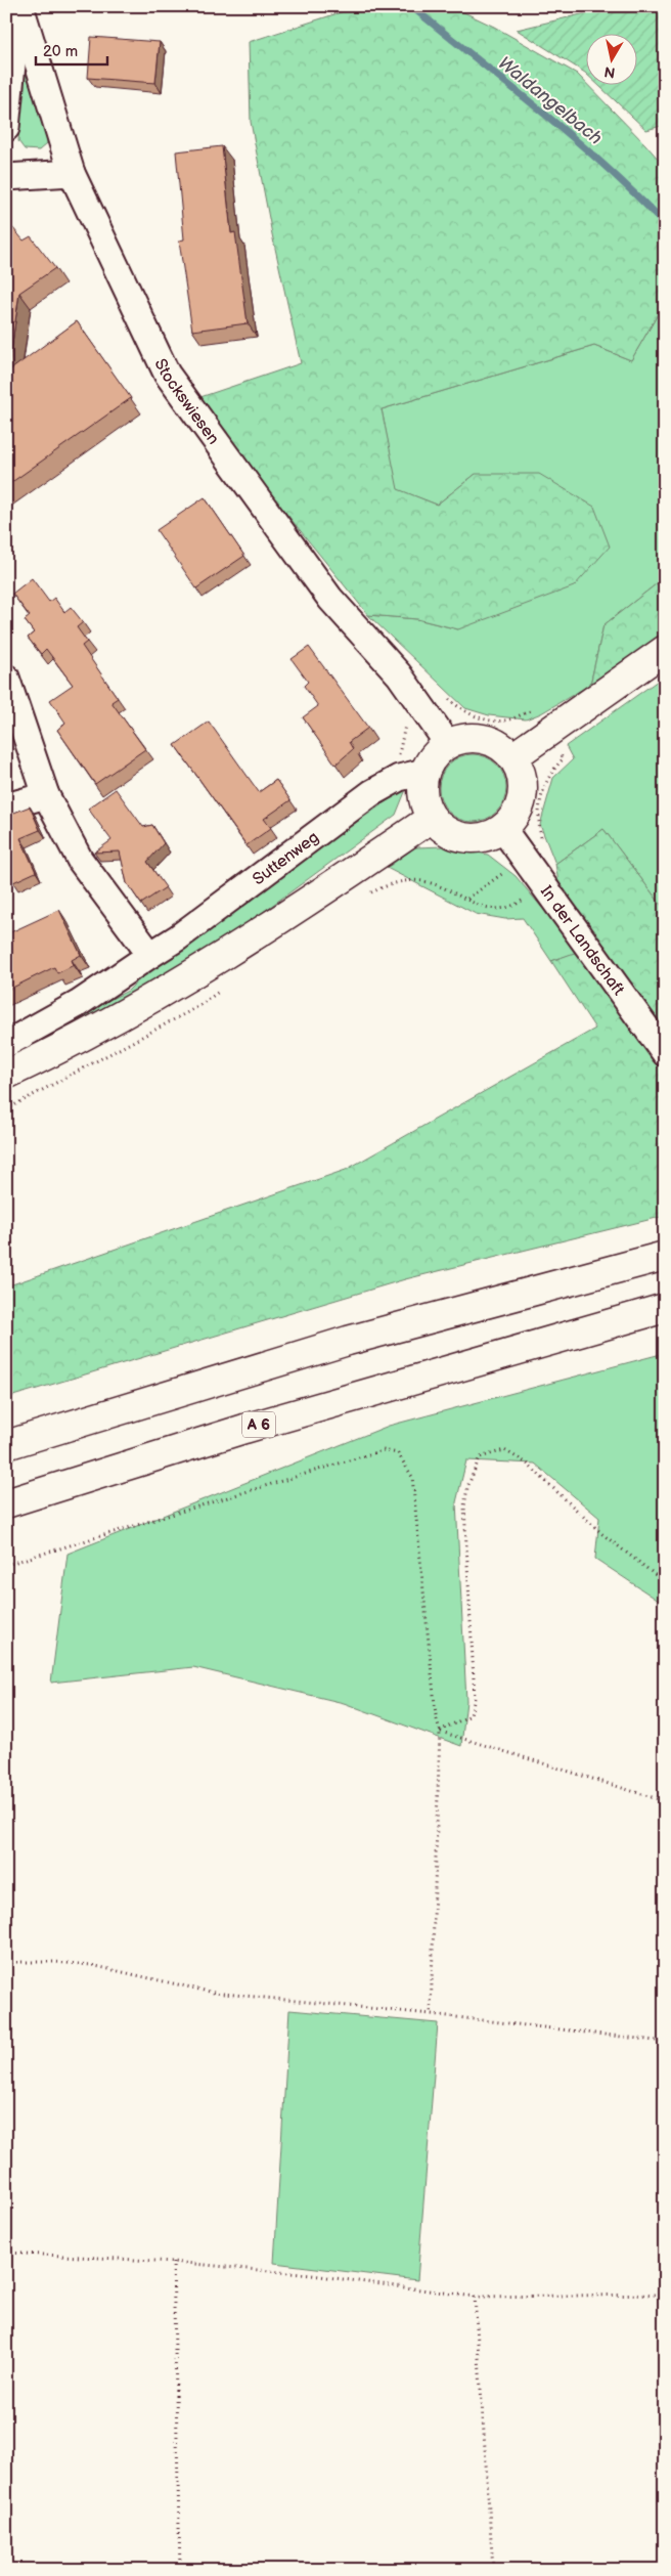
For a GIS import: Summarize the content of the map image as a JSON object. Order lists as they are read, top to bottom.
{
  "streets": {
    "main road": ["A 6"],
    "street": ["Stockswiesen", "Suttenweg", "In der Landschaft"]
  },
  "crossings": [
    ["Stockswiesen", "Suttenweg"],
    ["Stockswiesen", "In der Landschaft"],
    ["Suttenweg", "In der Landschaft"]
  ],
  "water": ["Waldangelbach"],
  "scale_bar": "20 m",
  "north": "bottom"
}
